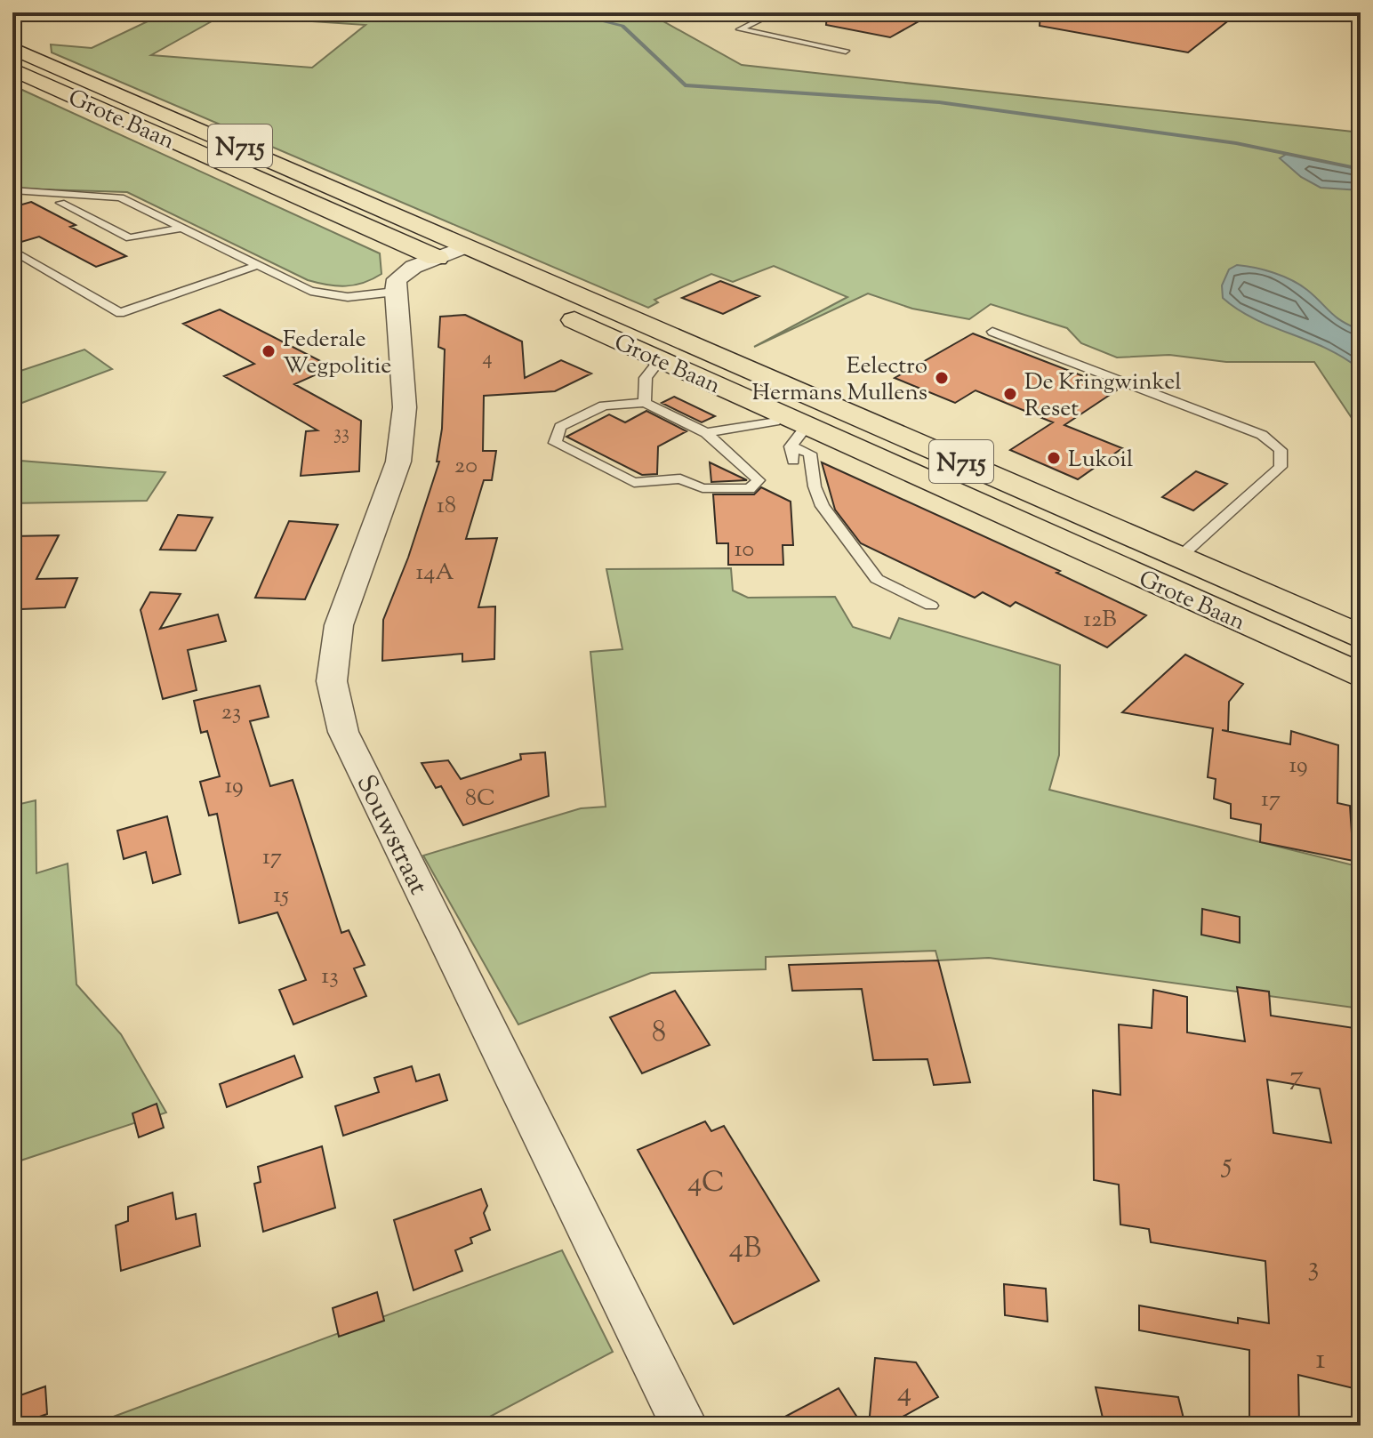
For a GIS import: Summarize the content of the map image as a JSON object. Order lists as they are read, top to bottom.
{
  "streets": {
    "main road": ["Grote Baan", "N715"],
    "street": ["Souwstraat"]
  },
  "places": [
    "Federale Wegpolitie",
    "Eelectro Hermans Mullens",
    "De Kringwinkel Reset",
    "Lukoil"
  ],
  "house_numbers": [
    "4",
    "33",
    "20",
    "18",
    "10",
    "14A",
    "12B",
    "23",
    "19",
    "19",
    "8C",
    "17",
    "17",
    "15",
    "13",
    "8",
    "7",
    "5",
    "4C",
    "4B",
    "3",
    "1",
    "4"
  ]
}
